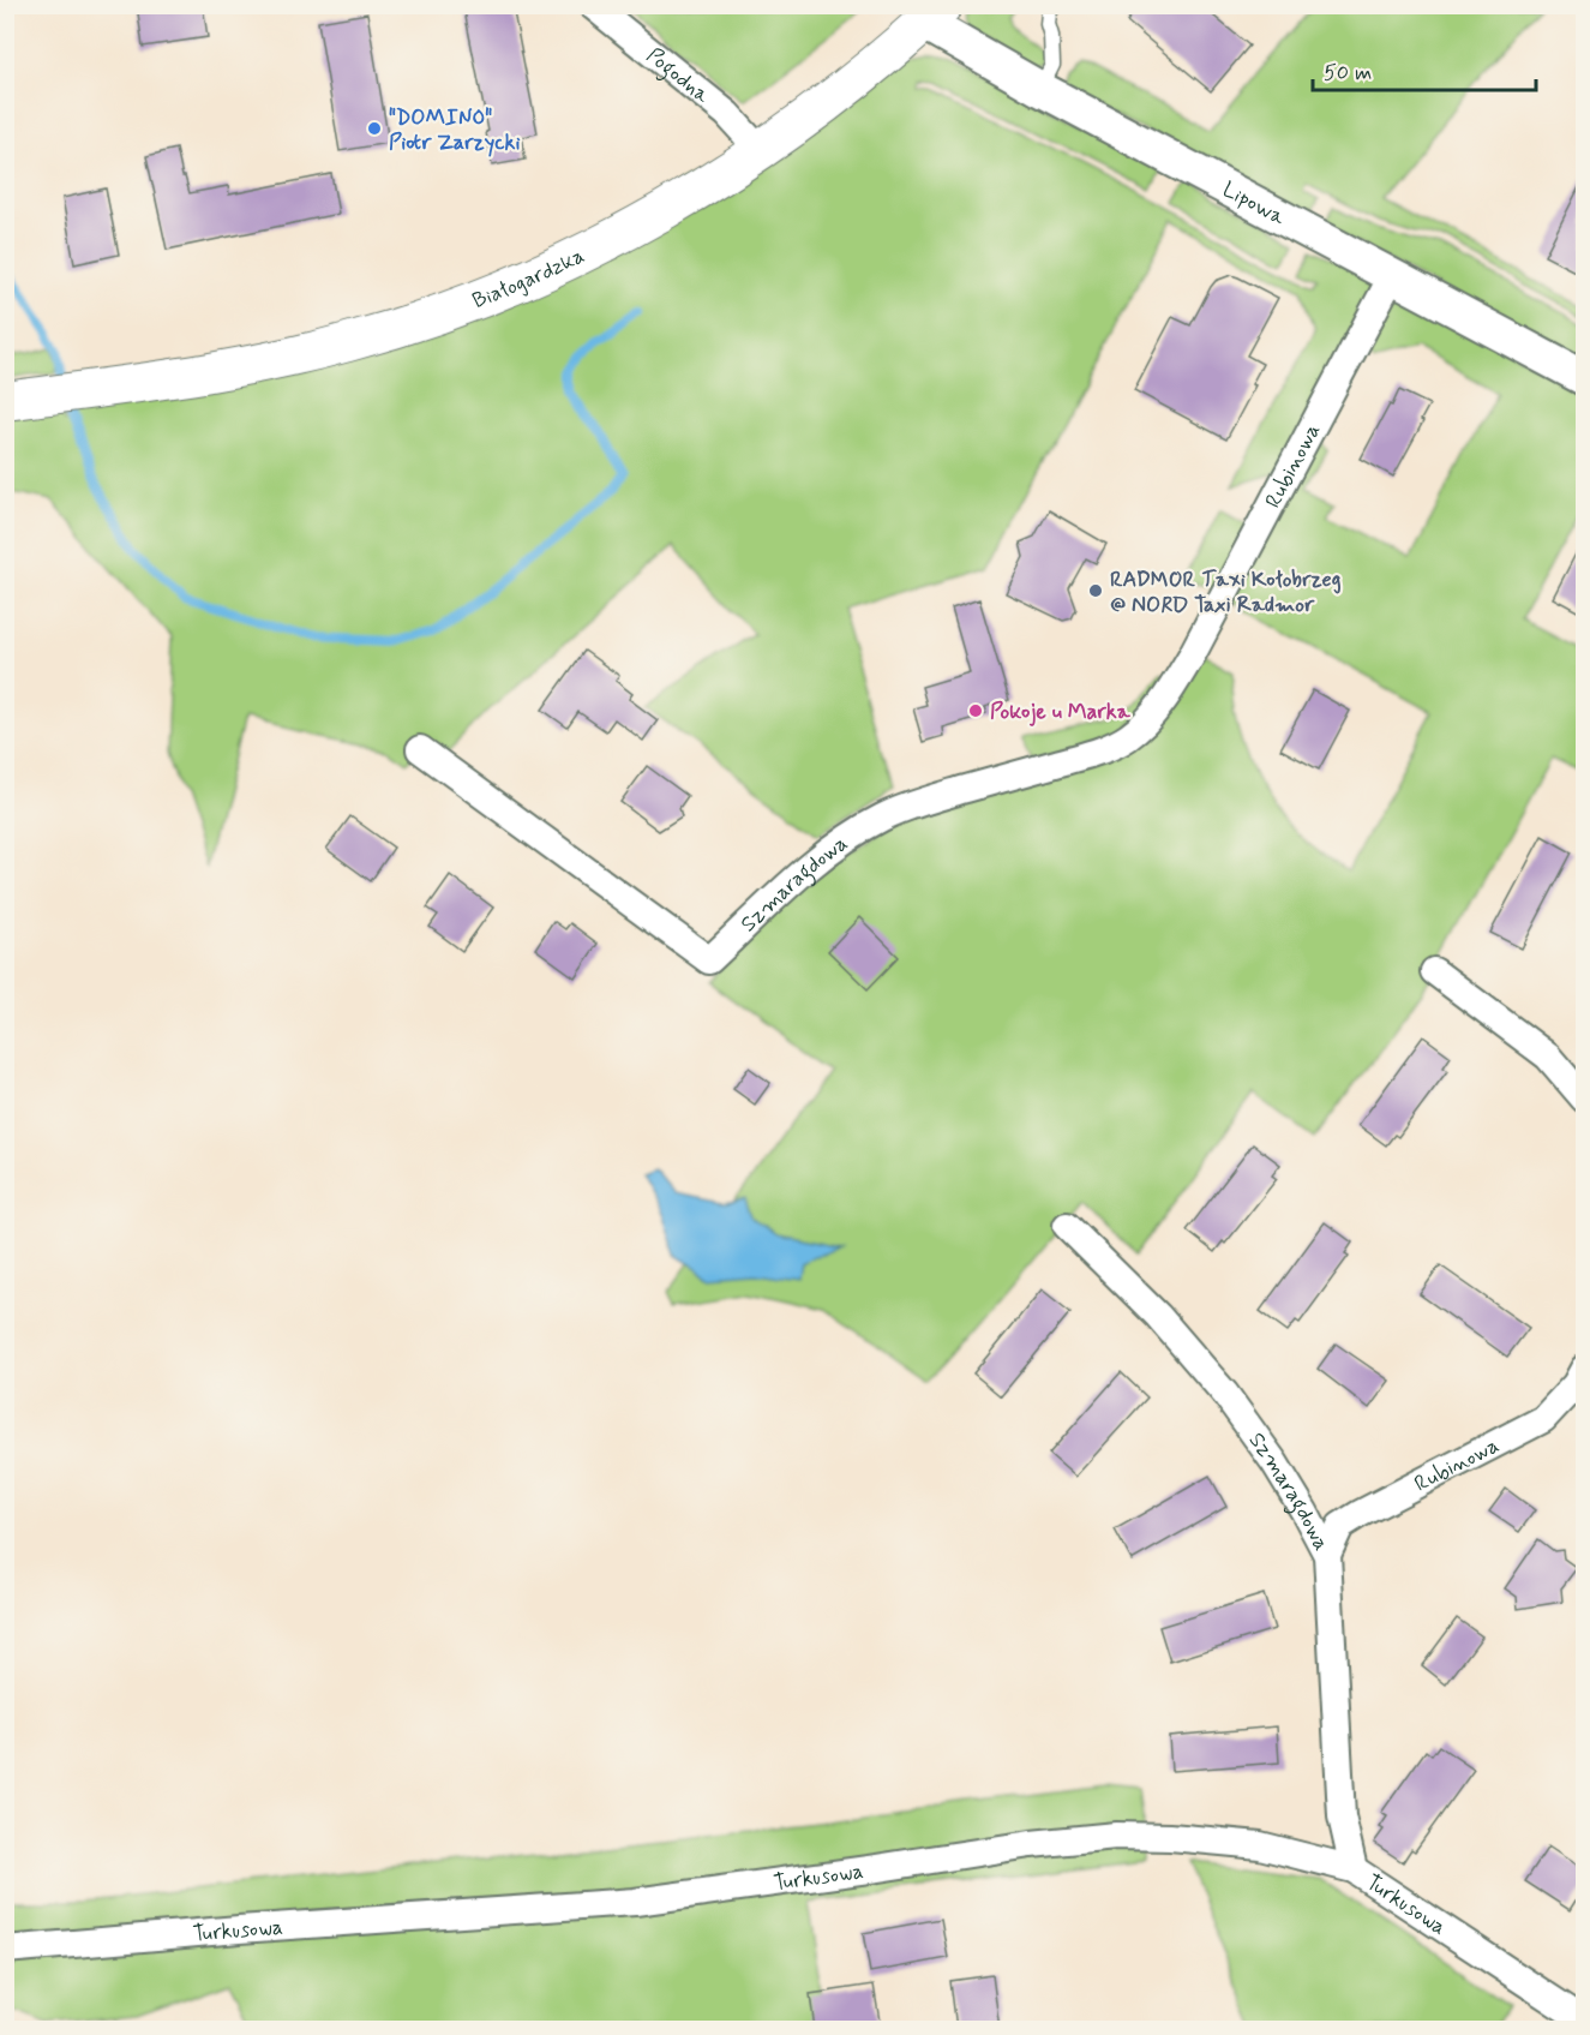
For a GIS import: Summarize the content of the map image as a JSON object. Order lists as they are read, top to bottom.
{
  "streets": {
    "main road": ["Białogardzka"],
    "street": [
      "Pogodna",
      "Lipowa",
      "Rubinowa",
      "Szmaragdowa",
      "Turkusowa"
    ]
  },
  "crossings": [
    ["Pogodna", "Białogardzka"],
    ["Lipowa", "Białogardzka"],
    ["Lipowa", "Rubinowa"],
    ["Rubinowa", "Szmaragdowa"],
    ["Szmaragdowa", "Turkusowa"]
  ],
  "places": ["\"DOMINO\" Piotr Zarzycki", "RADMOR Taxi Kołobrzeg @ NORD Taxi Radmor", "Pokoje u Marka"],
  "scale_bar": "50 m"
}
